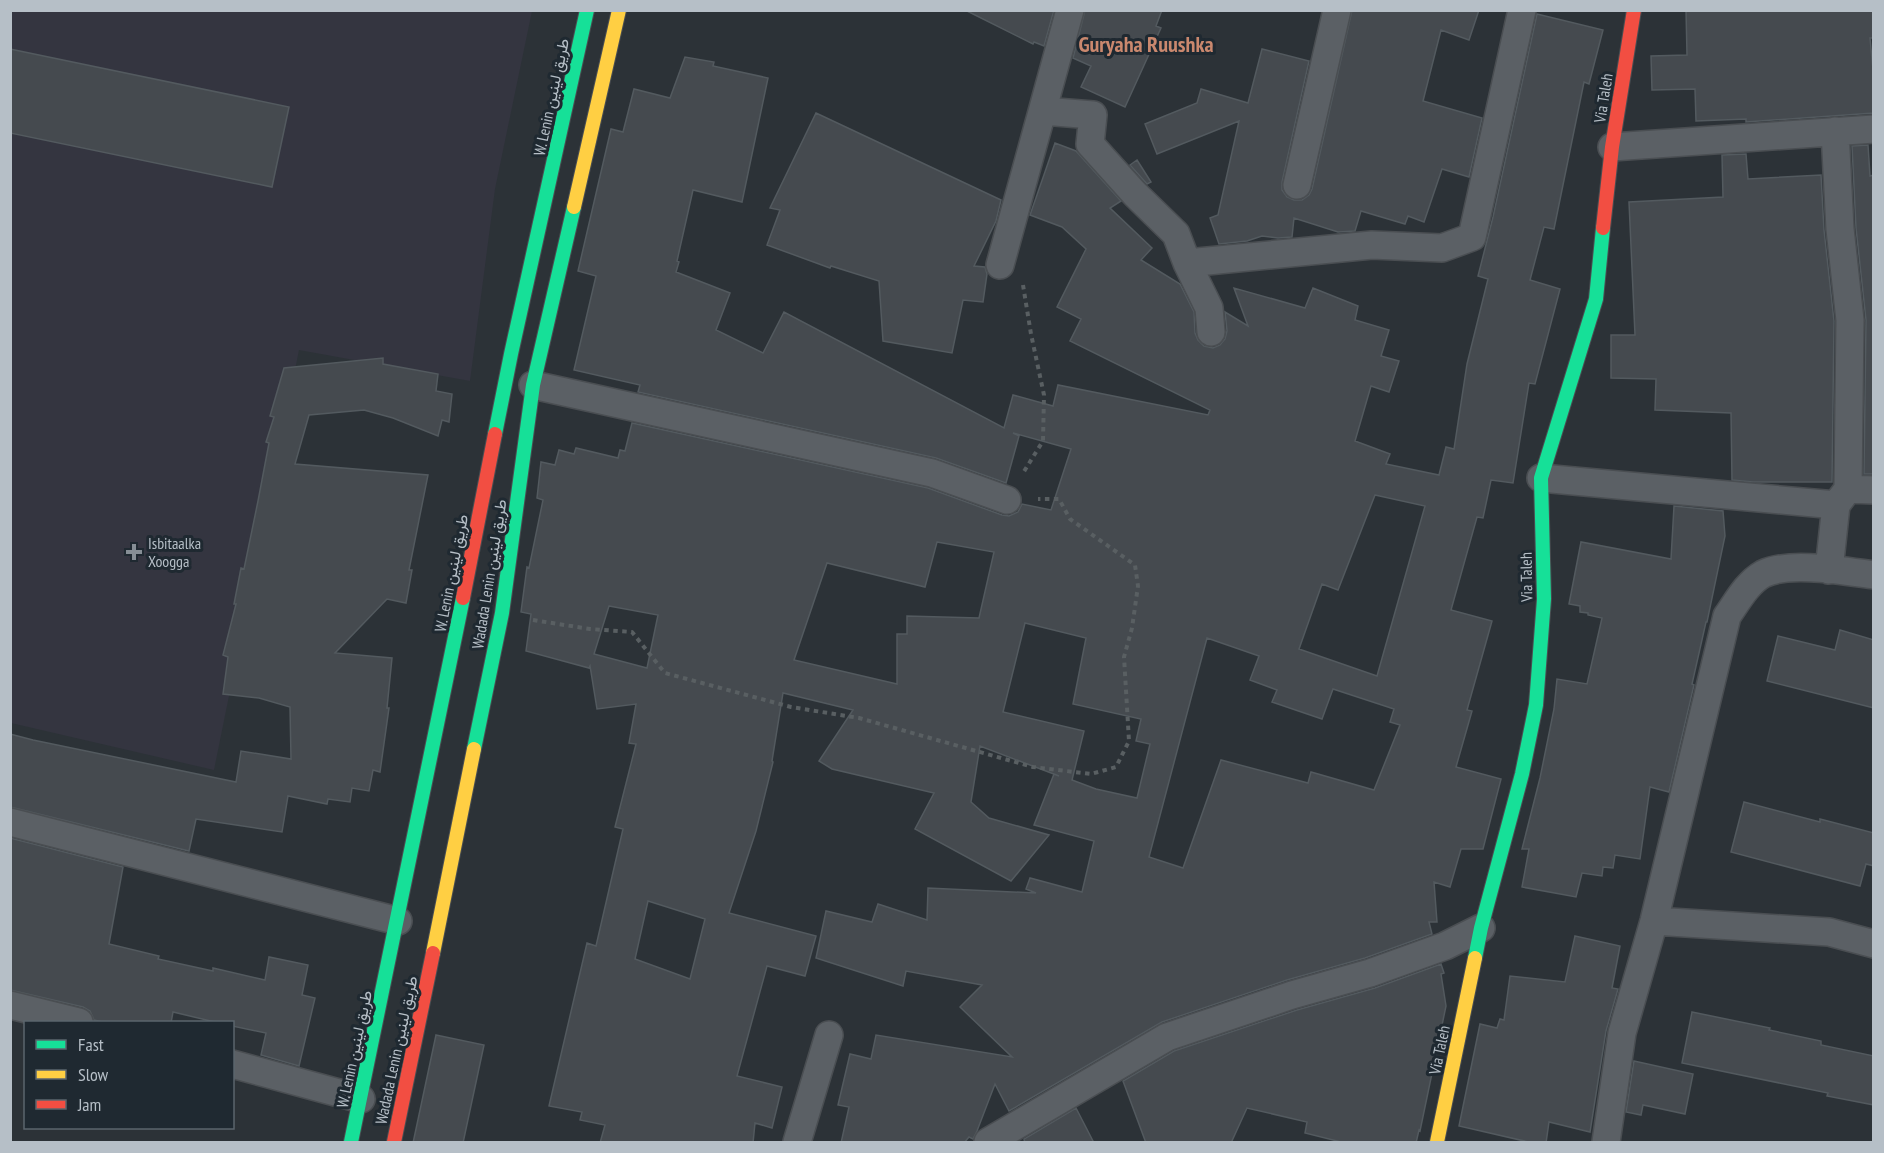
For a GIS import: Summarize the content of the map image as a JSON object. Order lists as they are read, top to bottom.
{
  "streets": {
    "main road": ["W. Lenin طريق لينين", "Via Taleh", "Wadada Lenin طريق لينين"]
  },
  "districts": ["Guryaha Ruushka"],
  "places": {
    "health": ["Isbitaalka Xoogga"]
  },
  "legend": ["Fast", "Slow", "Jam"]
}
